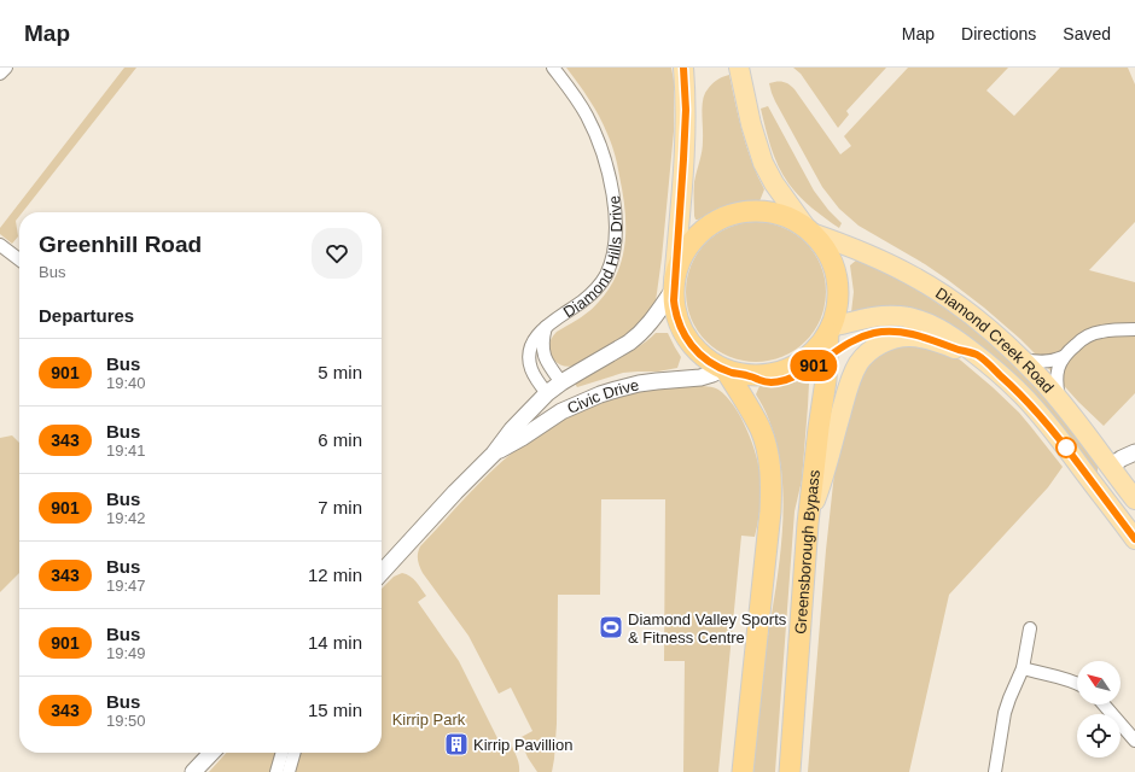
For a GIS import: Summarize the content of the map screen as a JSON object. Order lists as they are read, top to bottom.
{
  "streets": {
    "highway": ["Greensborough Bypass"],
    "main road": ["Diamond Creek Road"],
    "street": ["Diamond Hills Drive", "Civic Drive"]
  },
  "crossings": [
    ["Diamond Hills Drive", "Civic Drive"],
    ["Diamond Creek Road", "Civic Drive"],
    ["Diamond Creek Road", "Greensborough Bypass"],
    ["Civic Drive", "Greensborough Bypass"]
  ],
  "parks": ["Kirrip Park"],
  "places": {
    "sports": ["Diamond Valley Sports & Fitness Centre"],
    "building": ["Kirrip Pavillion"]
  },
  "lines": ["bus line 901"],
  "north": "top left",
  "page": {
    "header": "Map",
    "nav": ["Map", "Directions", "Saved"],
    "on_map": "901",
    "heading": [
      ["Greenhill Road", "Bus"],
      "Departures"
    ],
    "list": [
      {
        "mark": "901",
        "name": "Bus",
        "note": "19:40",
        "value": "5 min"
      },
      {
        "mark": "343",
        "name": "Bus",
        "note": "19:41",
        "value": "6 min"
      },
      {
        "mark": "901",
        "name": "Bus",
        "note": "19:42",
        "value": "7 min"
      },
      {
        "mark": "343",
        "name": "Bus",
        "note": "19:47",
        "value": "12 min"
      },
      {
        "mark": "901",
        "name": "Bus",
        "note": "19:49",
        "value": "14 min"
      },
      {
        "mark": "343",
        "name": "Bus",
        "note": "19:50",
        "value": "15 min"
      }
    ]
  }
}
